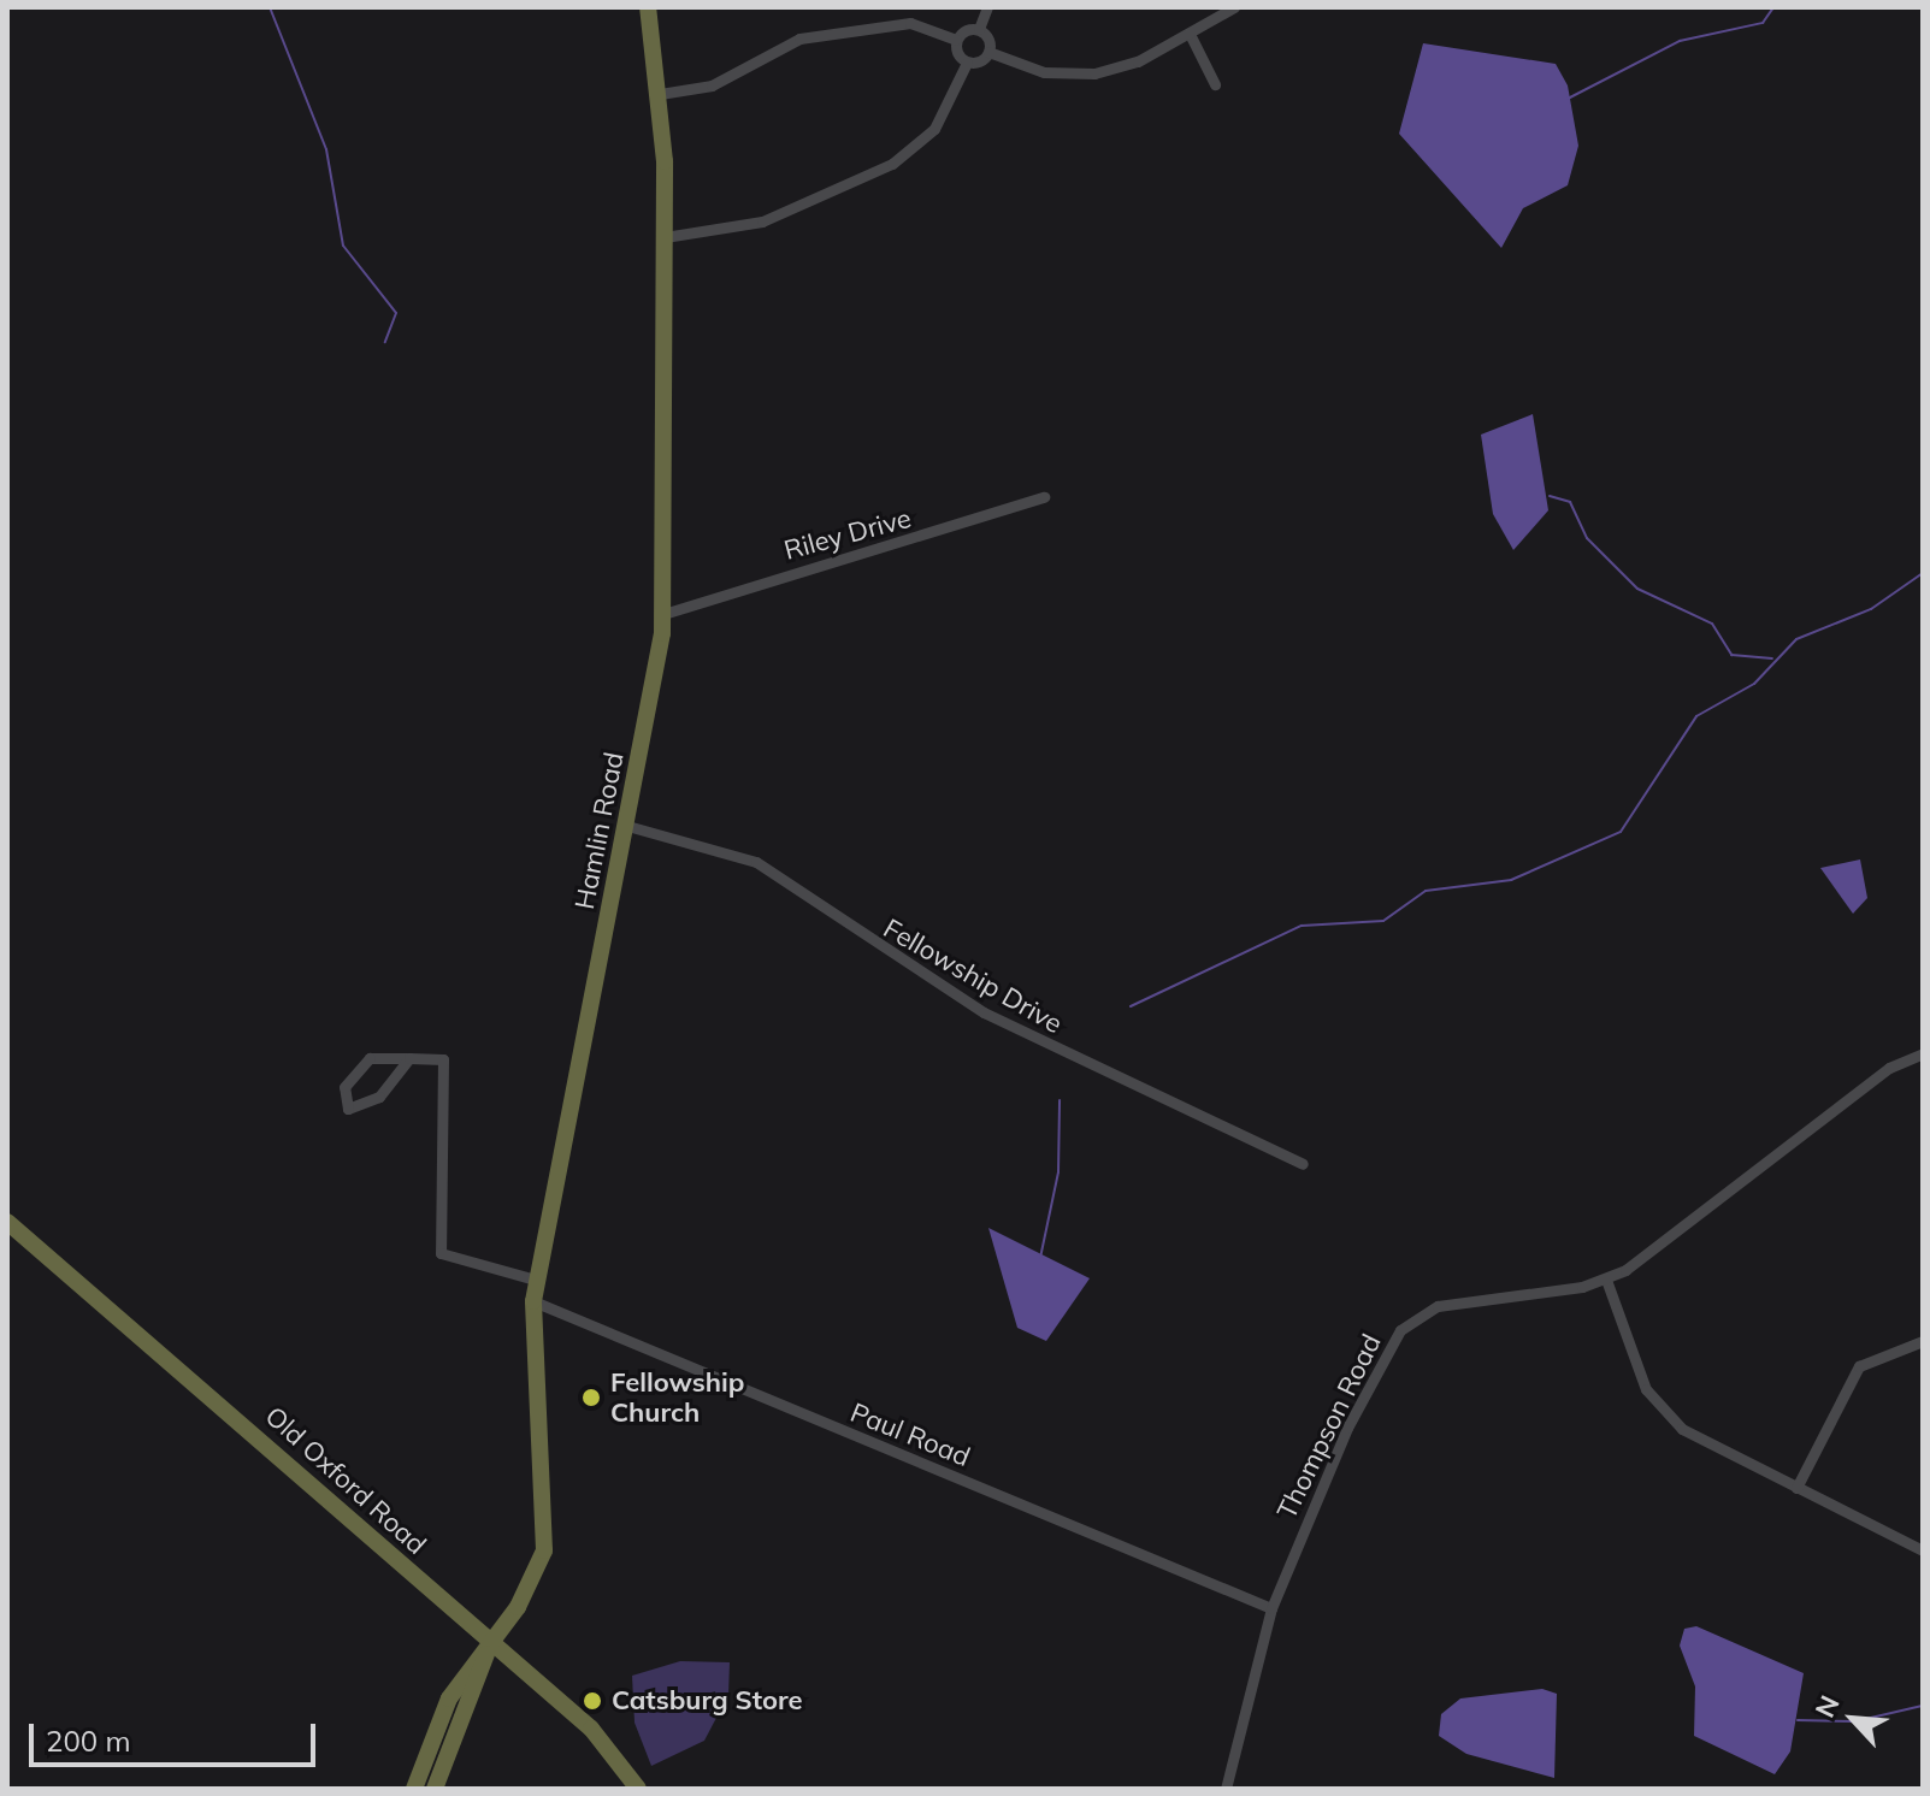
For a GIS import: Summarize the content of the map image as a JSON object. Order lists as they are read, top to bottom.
{
  "streets": {
    "street": [
      "Riley Drive",
      "Hamlin Road",
      "Fellowship Drive",
      "Thompson Road",
      "Paul Road",
      "Old Oxford Road"
    ]
  },
  "crossings": [
    ["Riley Drive", "Hamlin Road"],
    ["Hamlin Road", "Fellowship Drive"],
    ["Hamlin Road", "Paul Road"],
    ["Hamlin Road", "Old Oxford Road"],
    ["Thompson Road", "Paul Road"]
  ],
  "places": ["Fellowship Church", "Catsburg Store"],
  "scale_bar": "200 m",
  "north": "top left"
}
